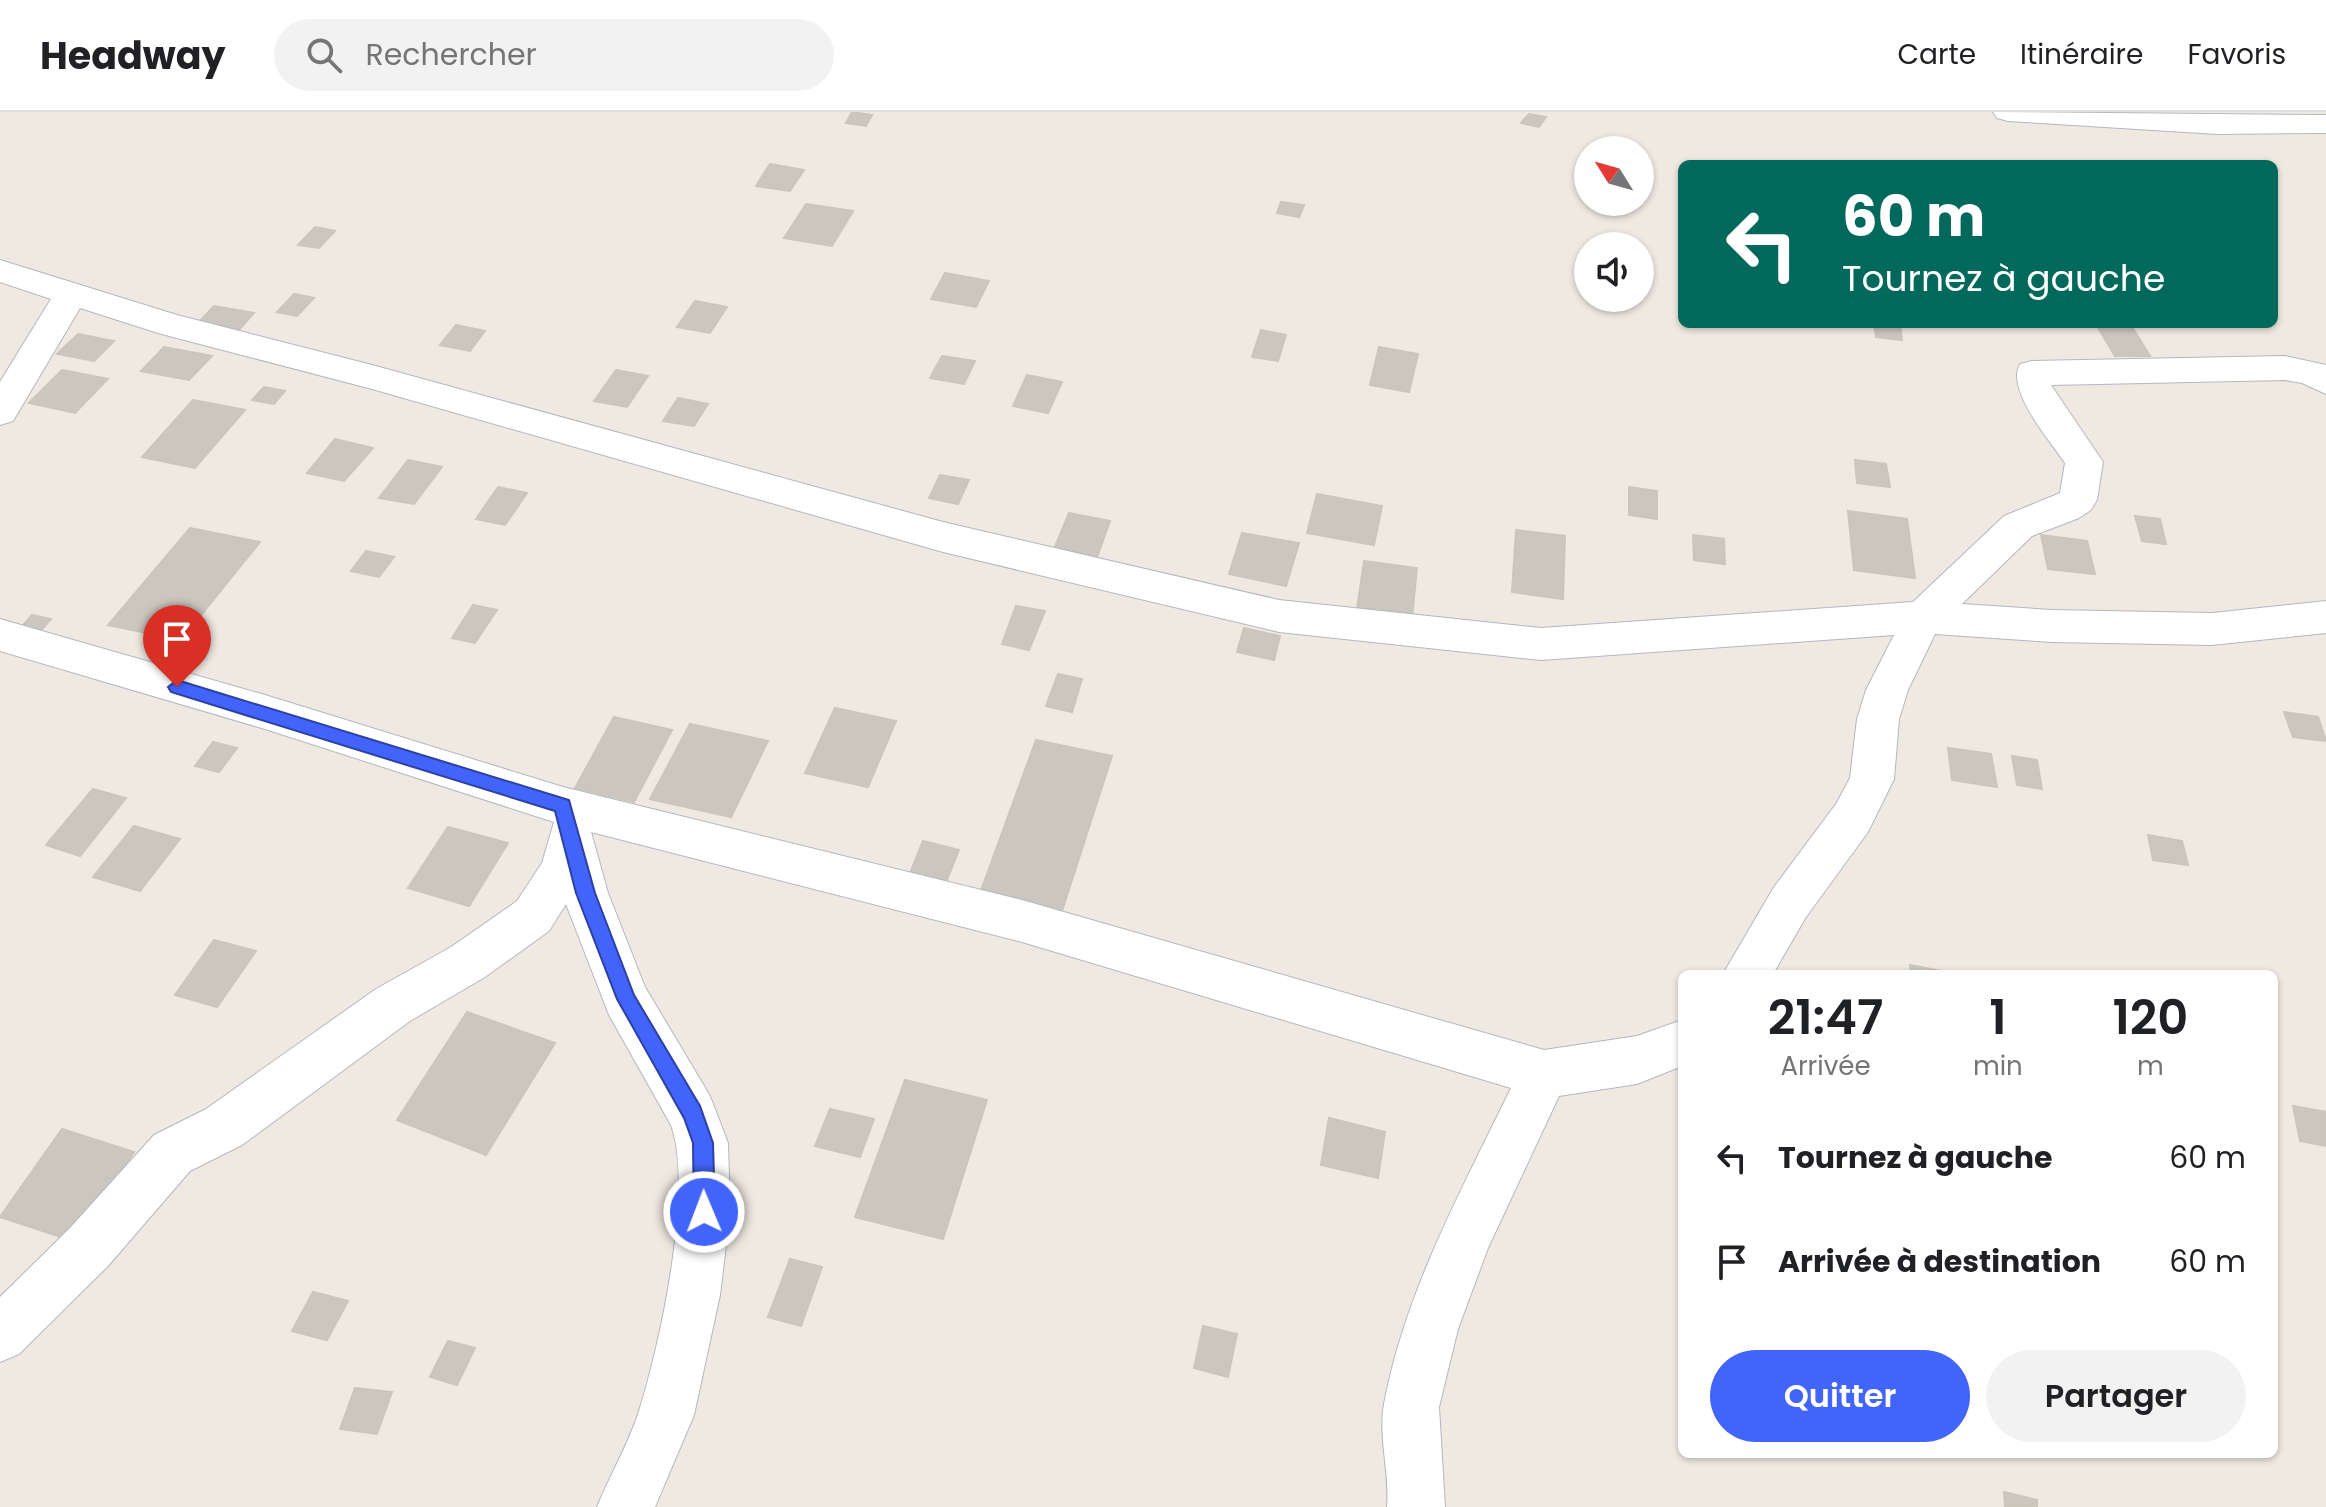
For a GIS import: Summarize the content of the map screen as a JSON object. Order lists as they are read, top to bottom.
{
  "north": "top left",
  "page": {
    "header": "Headway",
    "search": "Rechercher",
    "nav": ["Carte", "Itinéraire", "Favoris"],
    "turn": ["60 m", "Tournez à gauche"],
    "eta": [
      "21:47",
      "Arrivée",
      "1",
      "min",
      "120",
      "m"
    ],
    "list": [
      {
        "name": "Tournez à gauche",
        "value": "60 m"
      },
      {
        "name": "Arrivée à destination",
        "value": "60 m"
      }
    ],
    "buttons": ["Quitter", "Partager"]
  }
}
